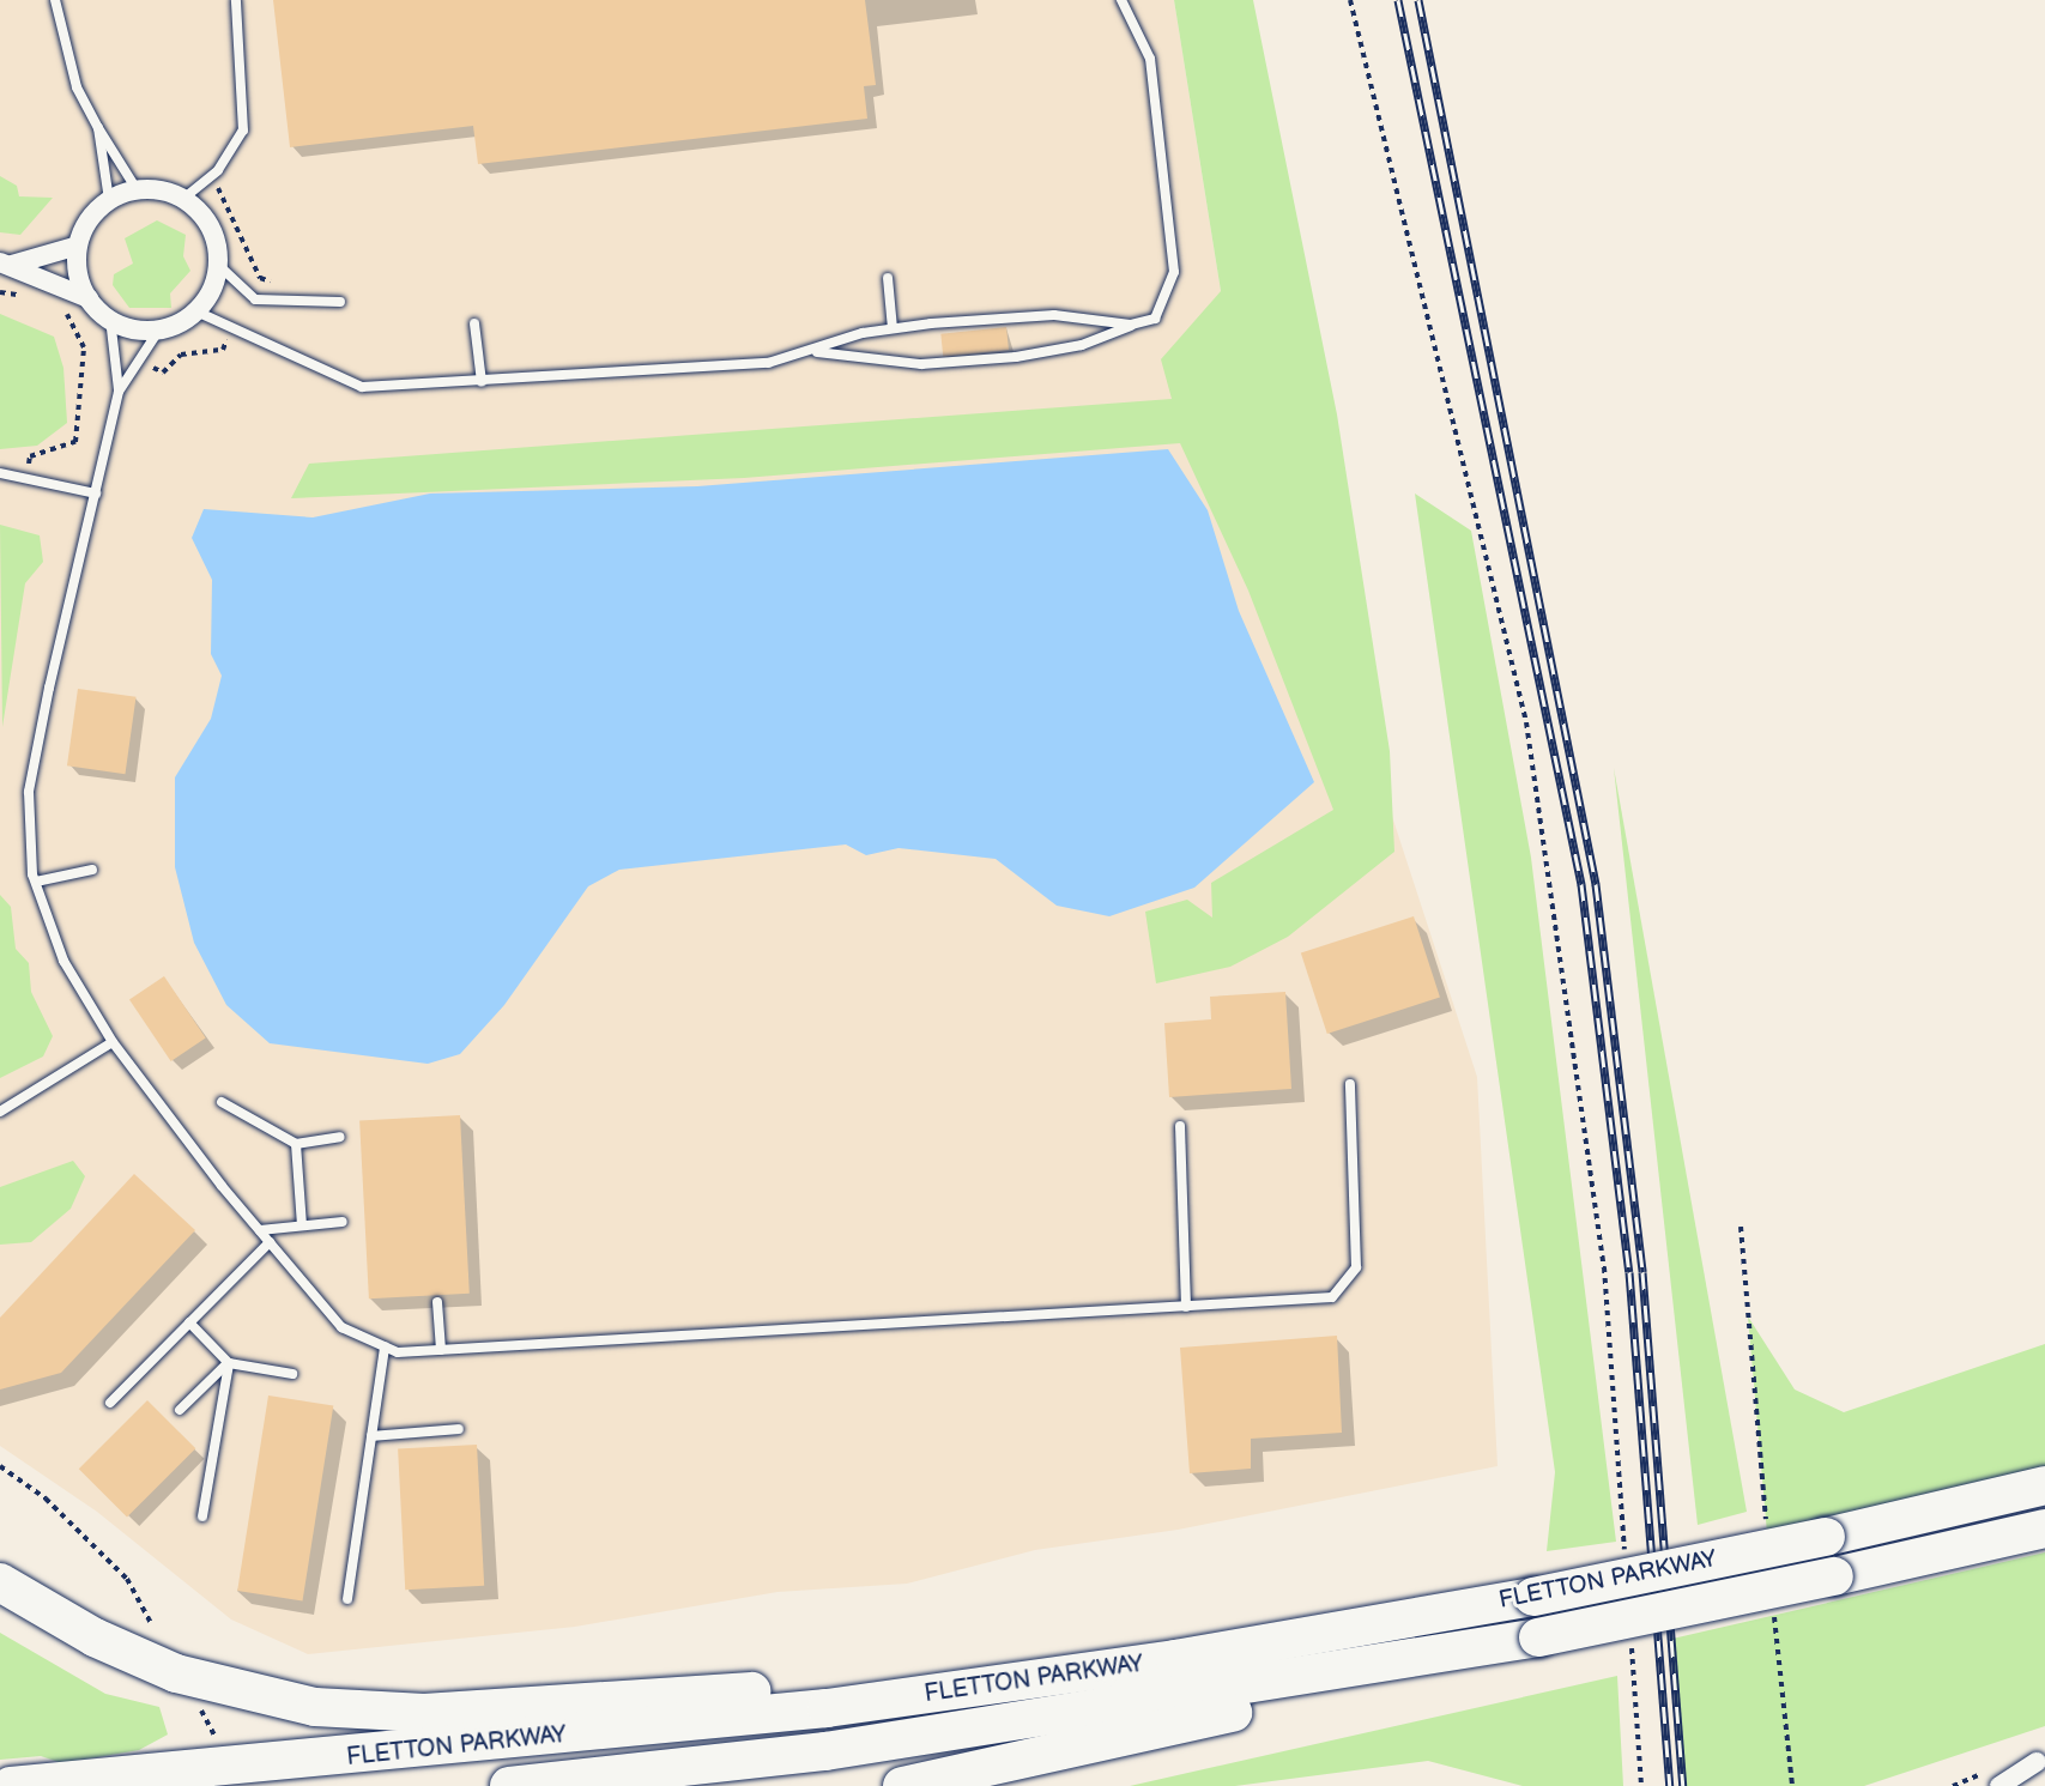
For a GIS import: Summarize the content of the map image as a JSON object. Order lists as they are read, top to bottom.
{
  "streets": {
    "highway": ["FLETTON PARKWAY"]
  }
}
